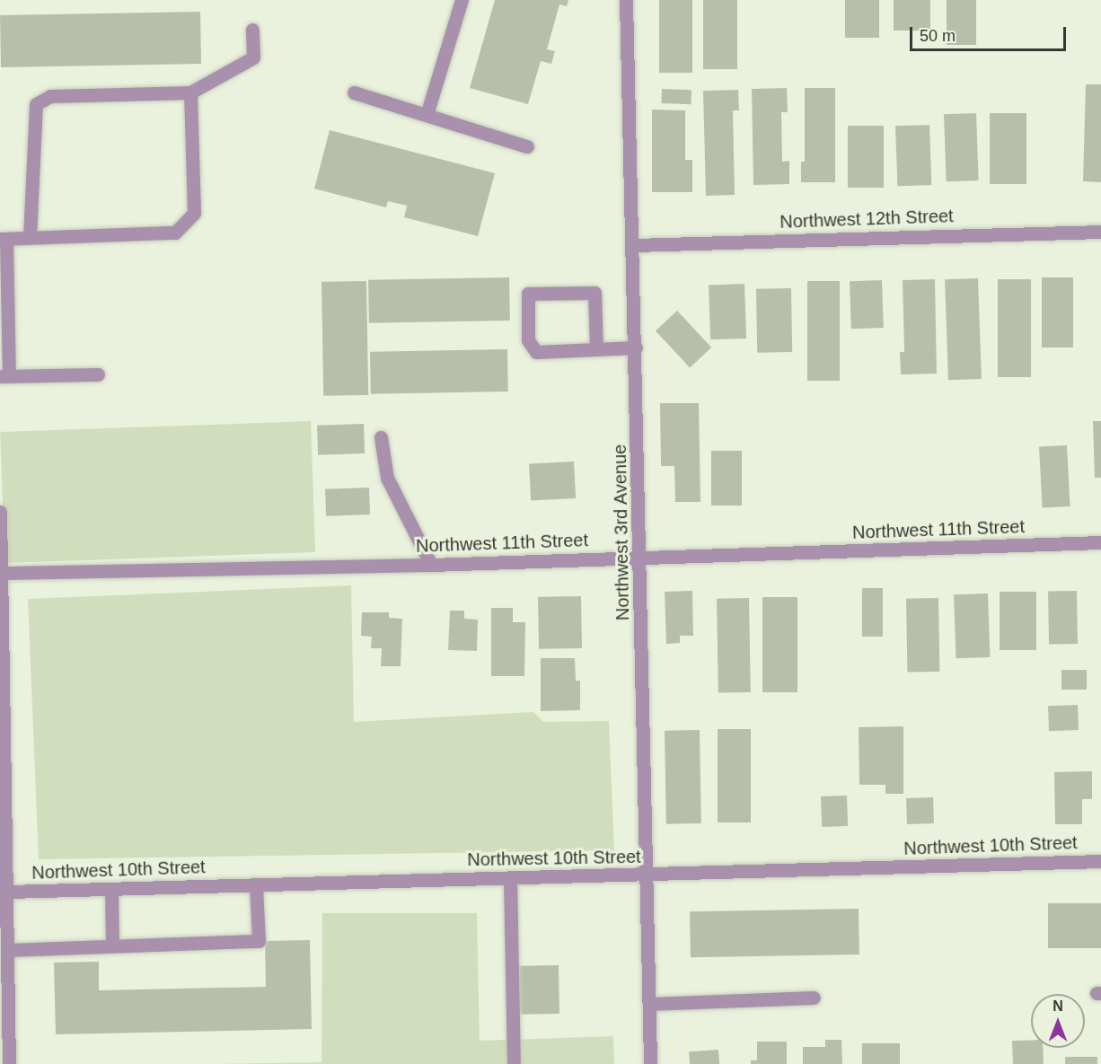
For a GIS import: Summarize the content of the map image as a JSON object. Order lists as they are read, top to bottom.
{
  "streets": {
    "street": [
      "Northwest 12th Street",
      "Northwest 11th Street",
      "Northwest 3rd Avenue",
      "Northwest 10th Street"
    ]
  },
  "crossings": [
    ["Northwest 12th Street", "Northwest 3rd Avenue"],
    ["Northwest 11th Street", "Northwest 3rd Avenue"],
    ["Northwest 3rd Avenue", "Northwest 10th Street"]
  ],
  "scale_bar": "50 m",
  "north": "top"
}
